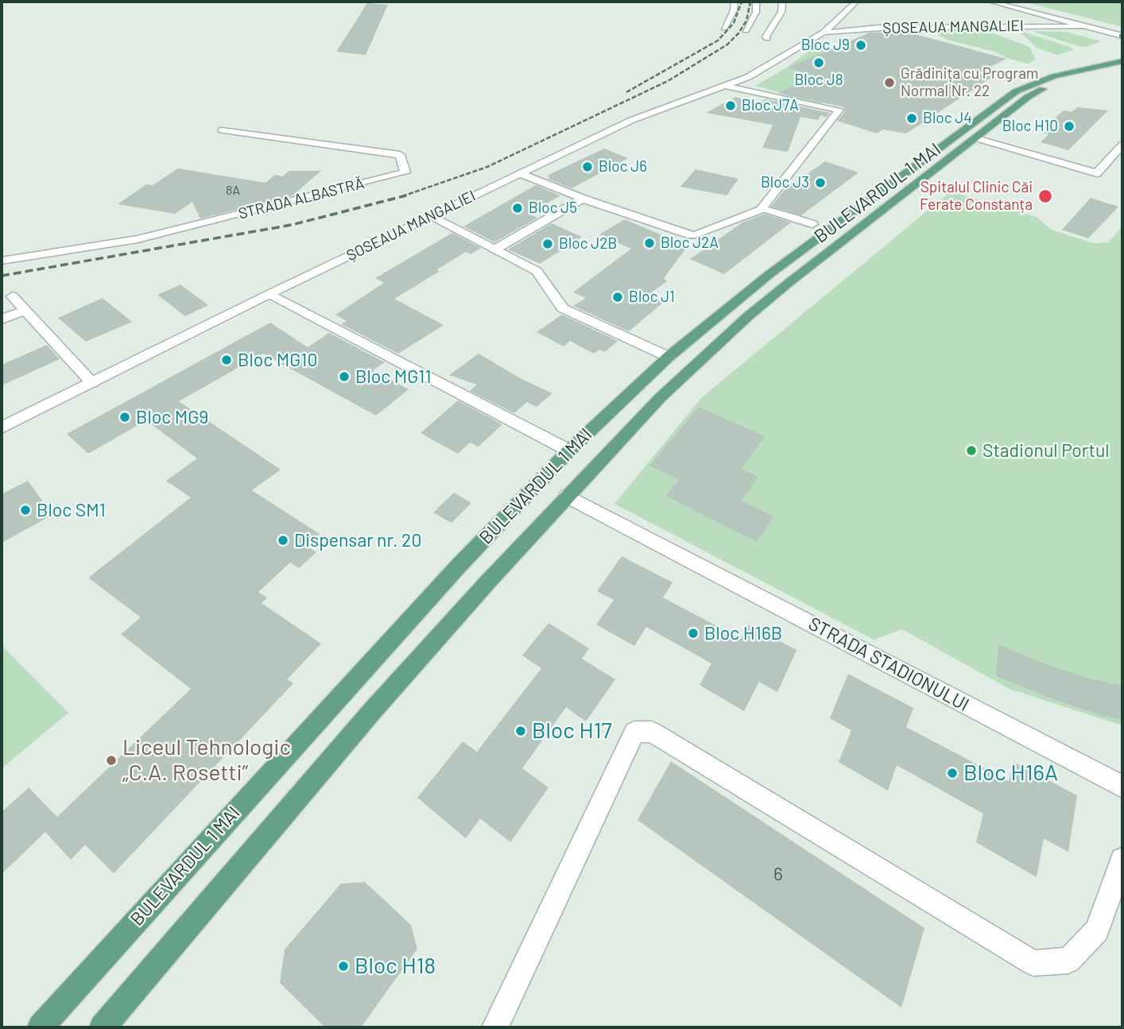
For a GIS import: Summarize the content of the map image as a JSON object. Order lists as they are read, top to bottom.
{
  "streets": {
    "main road": ["BULEVARDUL 1 MAI"],
    "street": ["ȘOSEAUA MANGALIEI", "STRADA ALBASTRĂ", "STRADA STADIONULUI"]
  },
  "crossings": [
    ["BULEVARDUL 1 MAI", "STRADA STADIONULUI"]
  ],
  "places": [
    "Bloc J9",
    "Bloc J8",
    "Grădinița cu Program Normal Nr. 22",
    "Bloc J7A",
    "Bloc J4",
    "Bloc H10",
    "Bloc J6",
    "Bloc J3",
    "Spitalul Clinic Căi Ferate Constanța",
    "Bloc J5",
    "Bloc J2A",
    "Bloc J2B",
    "Bloc J1",
    "Bloc MG10",
    "Bloc MG11",
    "Bloc MG9",
    "Stadionul Portul",
    "Bloc SM1",
    "Dispensar nr. 20",
    "Bloc H16B",
    "Bloc H17",
    "Liceul Tehnologic „C.A. Rosetti”",
    "Bloc H16A",
    "Bloc H18"
  ],
  "house_numbers": ["8A", "6"]
}
